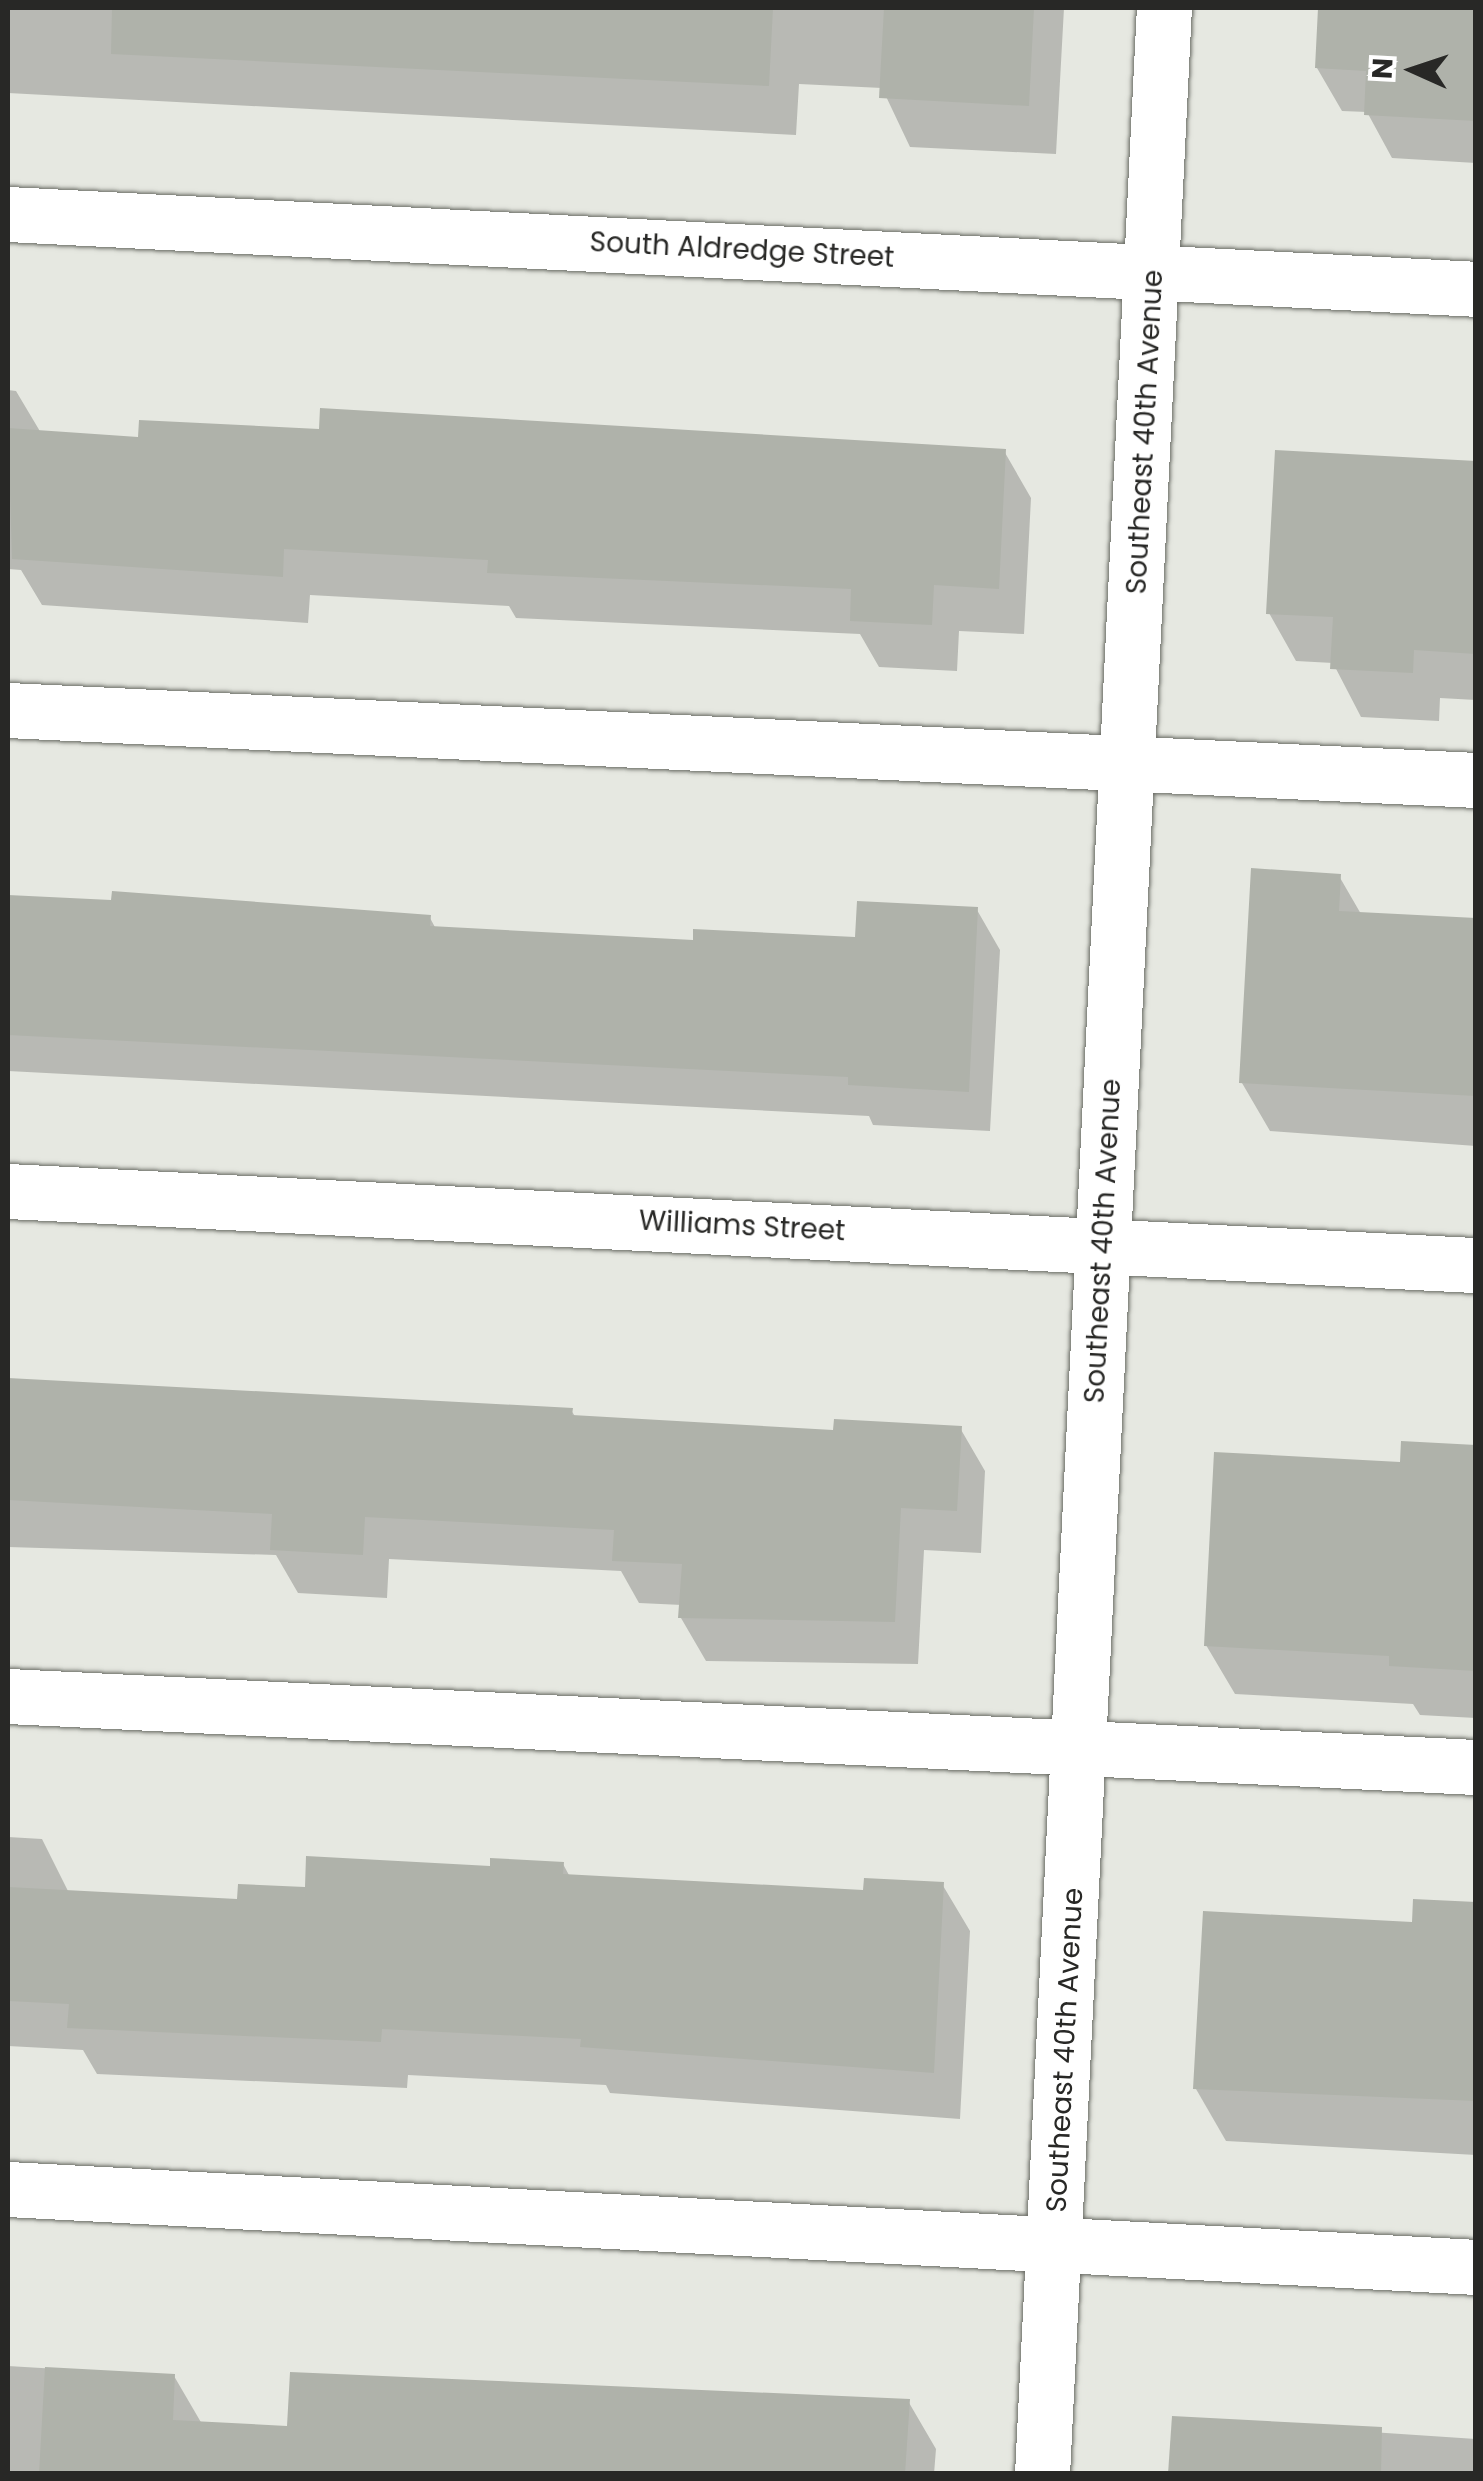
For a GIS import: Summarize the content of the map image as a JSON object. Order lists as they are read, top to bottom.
{
  "streets": {
    "street": ["South Aldredge Street", "Southeast 40th Avenue", "Williams Street"]
  },
  "crossings": [
    ["South Aldredge Street", "Southeast 40th Avenue"],
    ["Southeast 40th Avenue", "Williams Street"]
  ],
  "north": "left"
}
